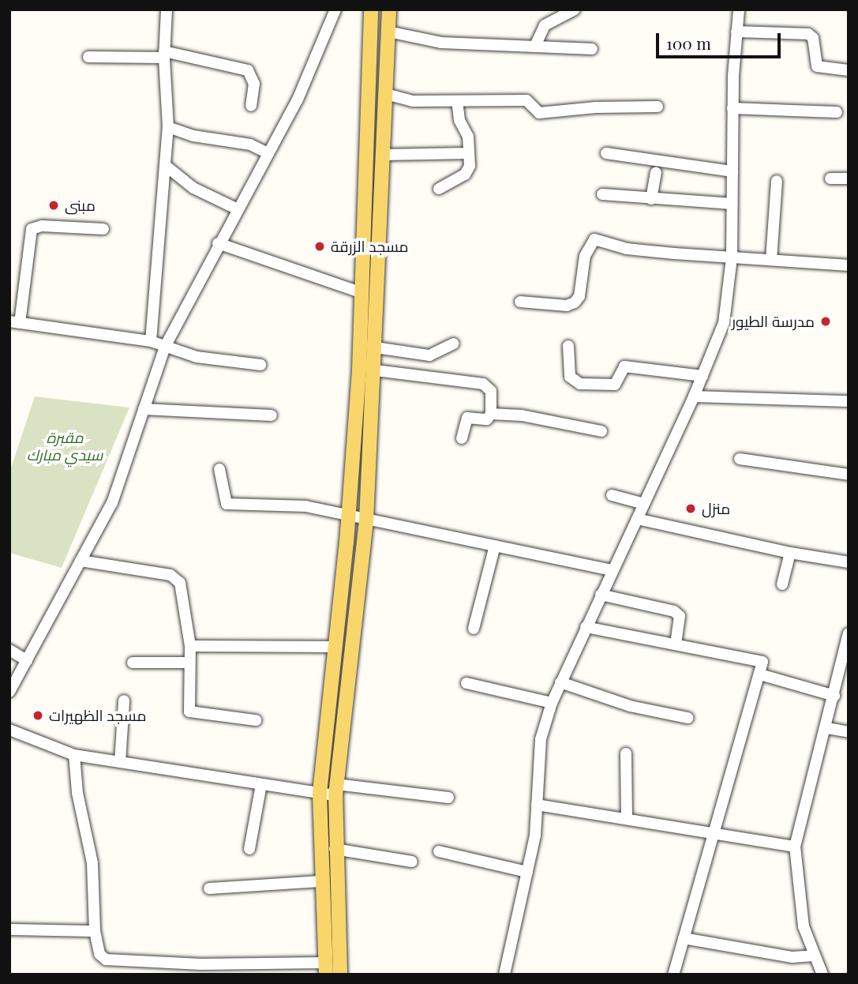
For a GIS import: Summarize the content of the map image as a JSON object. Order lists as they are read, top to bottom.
{
  "parks": ["مقبرة سيدي مبارك"],
  "places": [
    "مبنى",
    "مسجد الزرقة",
    "مدرسة الطيور",
    "منزل",
    "مسجد الظهيرات"
  ],
  "scale_bar": "100 m"
}
